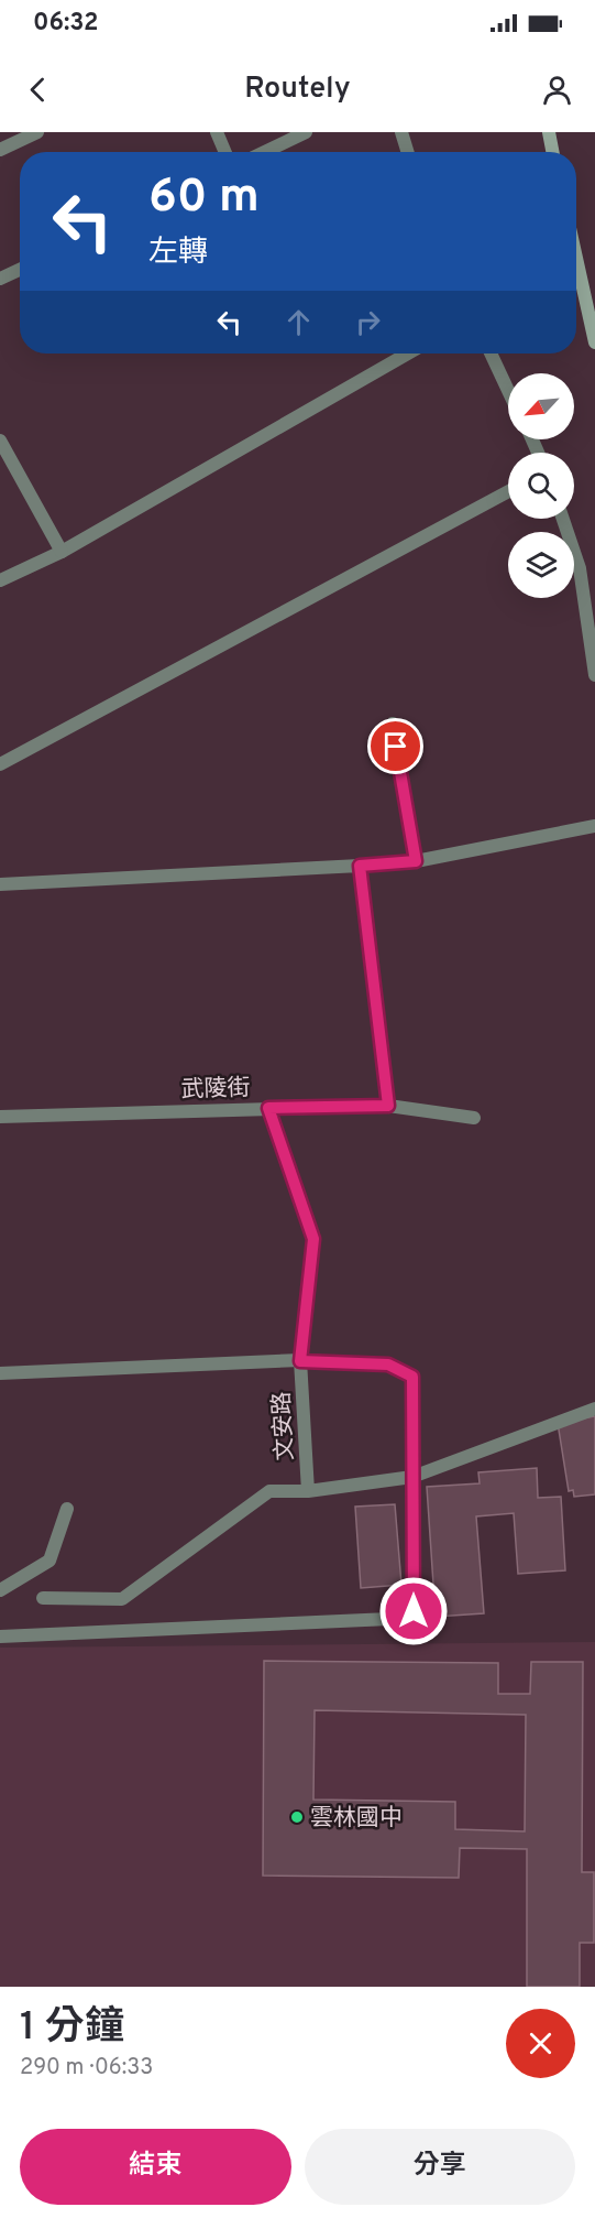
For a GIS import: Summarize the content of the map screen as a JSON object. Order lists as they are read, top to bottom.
{
  "streets": {
    "street": ["武陵街", "文安路"]
  },
  "places": ["雲林國中"],
  "north": "bottom left",
  "page": {
    "status": "06:32",
    "header": "Routely",
    "turn": ["60 m", "左轉"],
    "heading": ["1 分鐘", "290 m · 06:33"],
    "buttons": ["結束", "分享"]
  }
}
